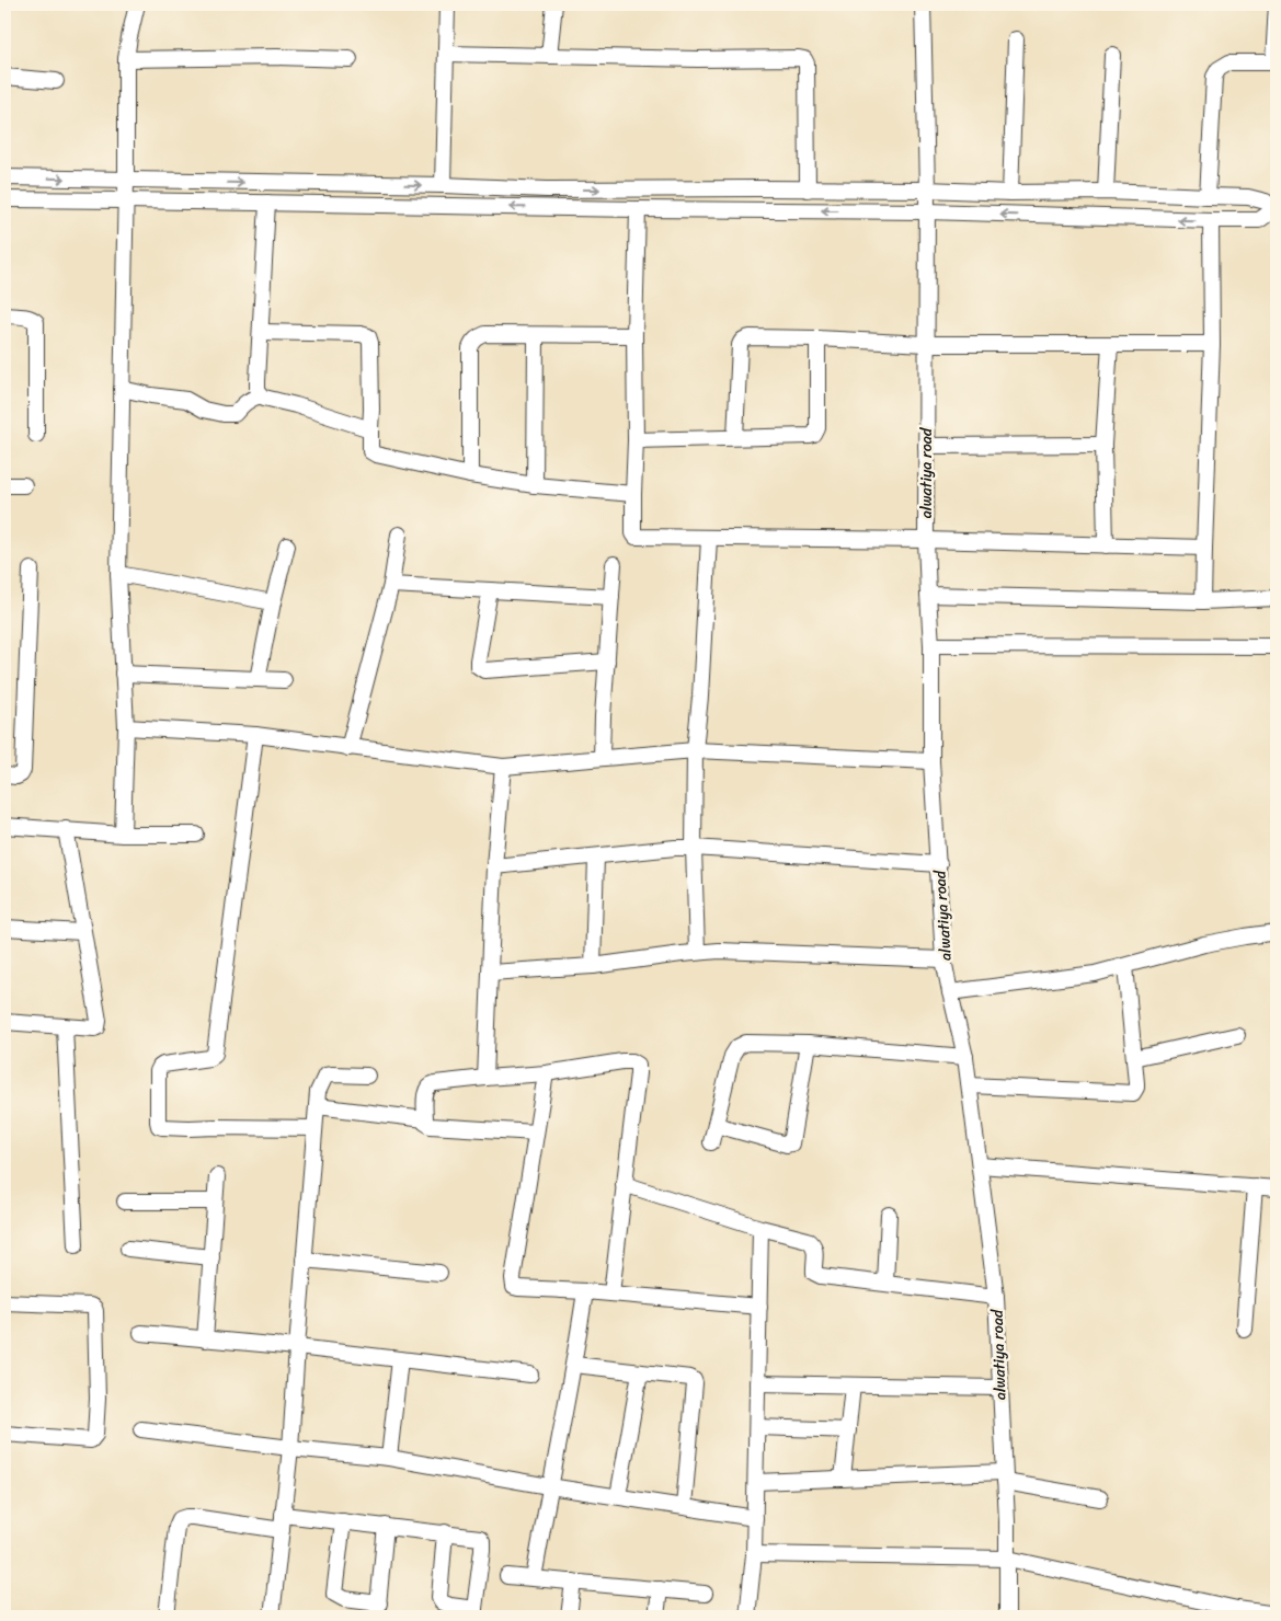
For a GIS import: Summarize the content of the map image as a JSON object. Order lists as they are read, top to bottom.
{
  "streets": {
    "street": ["alwatiya road"]
  }
}
